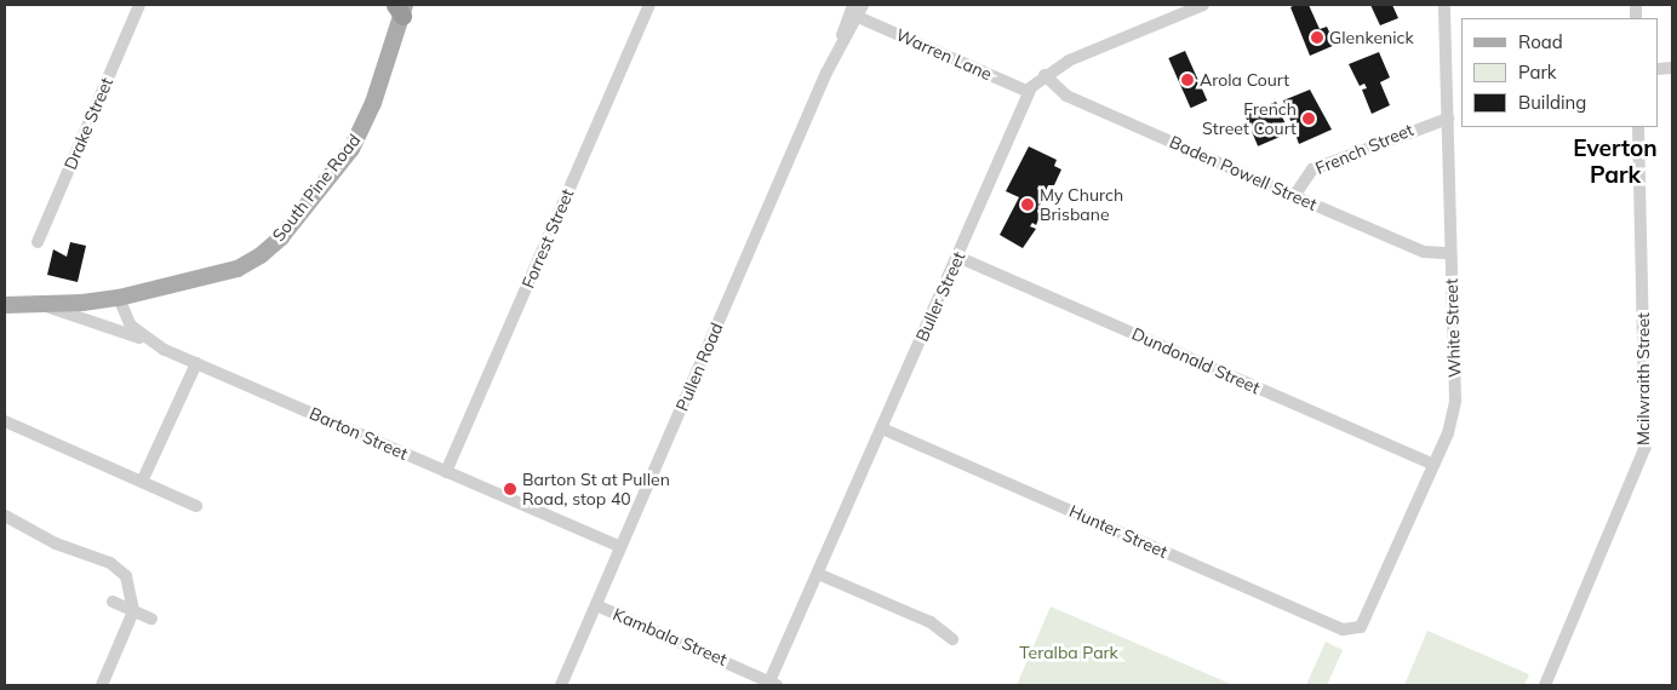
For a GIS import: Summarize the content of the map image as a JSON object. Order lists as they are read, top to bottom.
{
  "streets": {
    "main road": ["South Pine Road"],
    "street": [
      "Warren Lane",
      "Drake Street",
      "French Street",
      "Baden Powell Street",
      "Forrest Street",
      "Buller Street",
      "White Street",
      "Dundonald Street",
      "Pullen Road",
      "Mcilwraith Street",
      "Barton Street",
      "Hunter Street",
      "Kambala Street"
    ]
  },
  "crossings": [
    ["Warren Lane", "Buller Street"],
    ["Warren Lane", "Pullen Road"],
    ["French Street", "Baden Powell Street"],
    ["French Street", "White Street"],
    ["Baden Powell Street", "Buller Street"],
    ["Baden Powell Street", "White Street"],
    ["South Pine Road", "Barton Street"],
    ["Forrest Street", "Barton Street"],
    ["Buller Street", "Dundonald Street"],
    ["Buller Street", "Hunter Street"],
    ["Buller Street", "Kambala Street"],
    ["White Street", "Dundonald Street"],
    ["White Street", "Hunter Street"],
    ["Pullen Road", "Barton Street"],
    ["Pullen Road", "Kambala Street"]
  ],
  "districts": ["Everton Park"],
  "parks": ["Teralba Park"],
  "places": [
    "Glenkenick",
    "Arola Court",
    "French Street Court",
    "My Church Brisbane",
    "Barton St at Pullen Road, stop 40"
  ],
  "legend": ["Road", "Park", "Building"]
}
